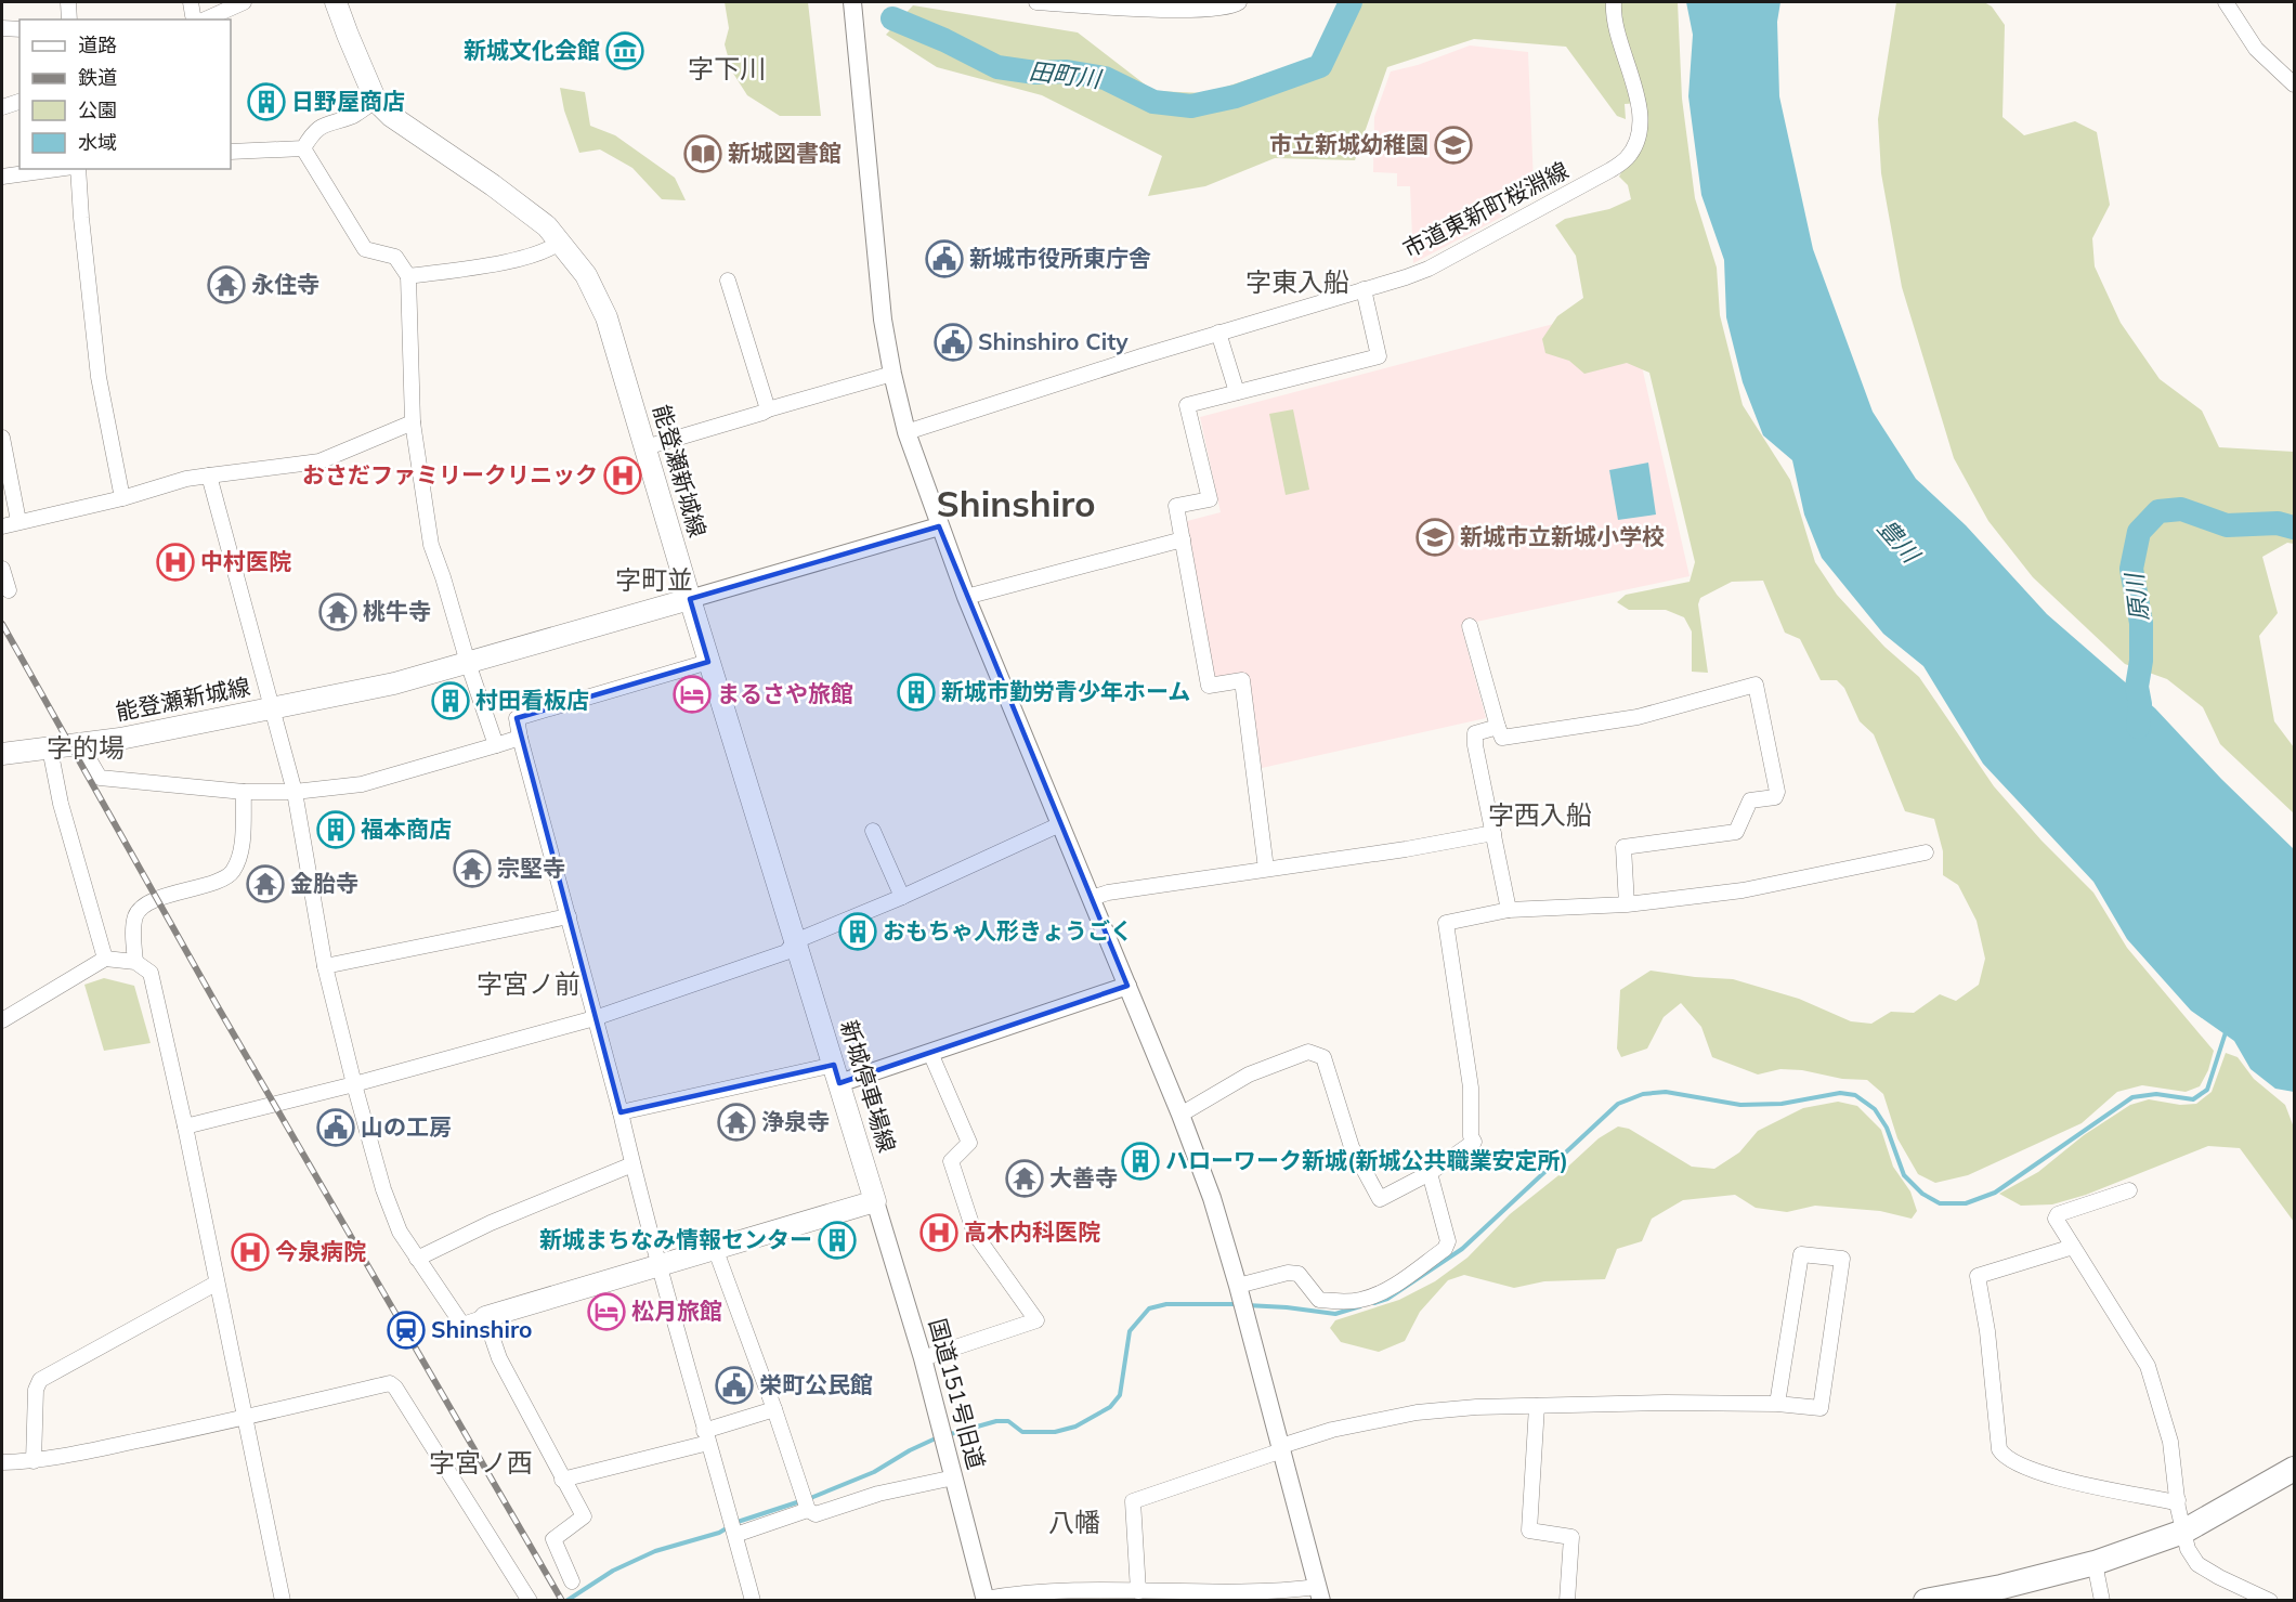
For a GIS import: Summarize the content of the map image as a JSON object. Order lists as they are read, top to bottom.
{
  "streets": {
    "main road": ["能登瀬新城線", "新城停車場線"],
    "street": ["市道東新町桜淵線", "国道151号旧道"]
  },
  "crossings": [
    ["能登瀬新城線", "新城停車場線"],
    ["新城停車場線", "国道151号旧道"]
  ],
  "districts": [
    "字下川",
    "字東入船",
    "Shinshiro",
    "字町並",
    "字的場",
    "字西入船",
    "字宮ノ前",
    "字宮ノ西",
    "八幡"
  ],
  "water": ["田町川", "豊川", "原川"],
  "places": {
    "museum": ["新城文化会館"],
    "building": [
      "日野屋商店",
      "新城市勤労青少年ホーム",
      "村田看板店",
      "福本商店",
      "おもちゃ人形きょうごく",
      "ハローワーク新城(新城公共職業安定所)",
      "新城まちなみ情報センター"
    ],
    "school or university": ["市立新城幼稚園", "新城市立新城小学校"],
    "library": ["新城図書館"],
    "public building": [
      "新城市役所東庁舎",
      "Shinshiro City",
      "山の工房",
      "栄町公民館"
    ],
    "temple": [
      "永住寺",
      "桃牛寺",
      "宗堅寺",
      "金胎寺",
      "浄泉寺",
      "大善寺"
    ],
    "hospital": [
      "おさだファミリークリニック",
      "中村医院",
      "高木内科医院",
      "今泉病院"
    ],
    "hotel": ["まるさや旅館", "松月旅館"],
    "station": ["Shinshiro"]
  },
  "legend": [
    "道路",
    "鉄道",
    "公園",
    "水域"
  ]
}
